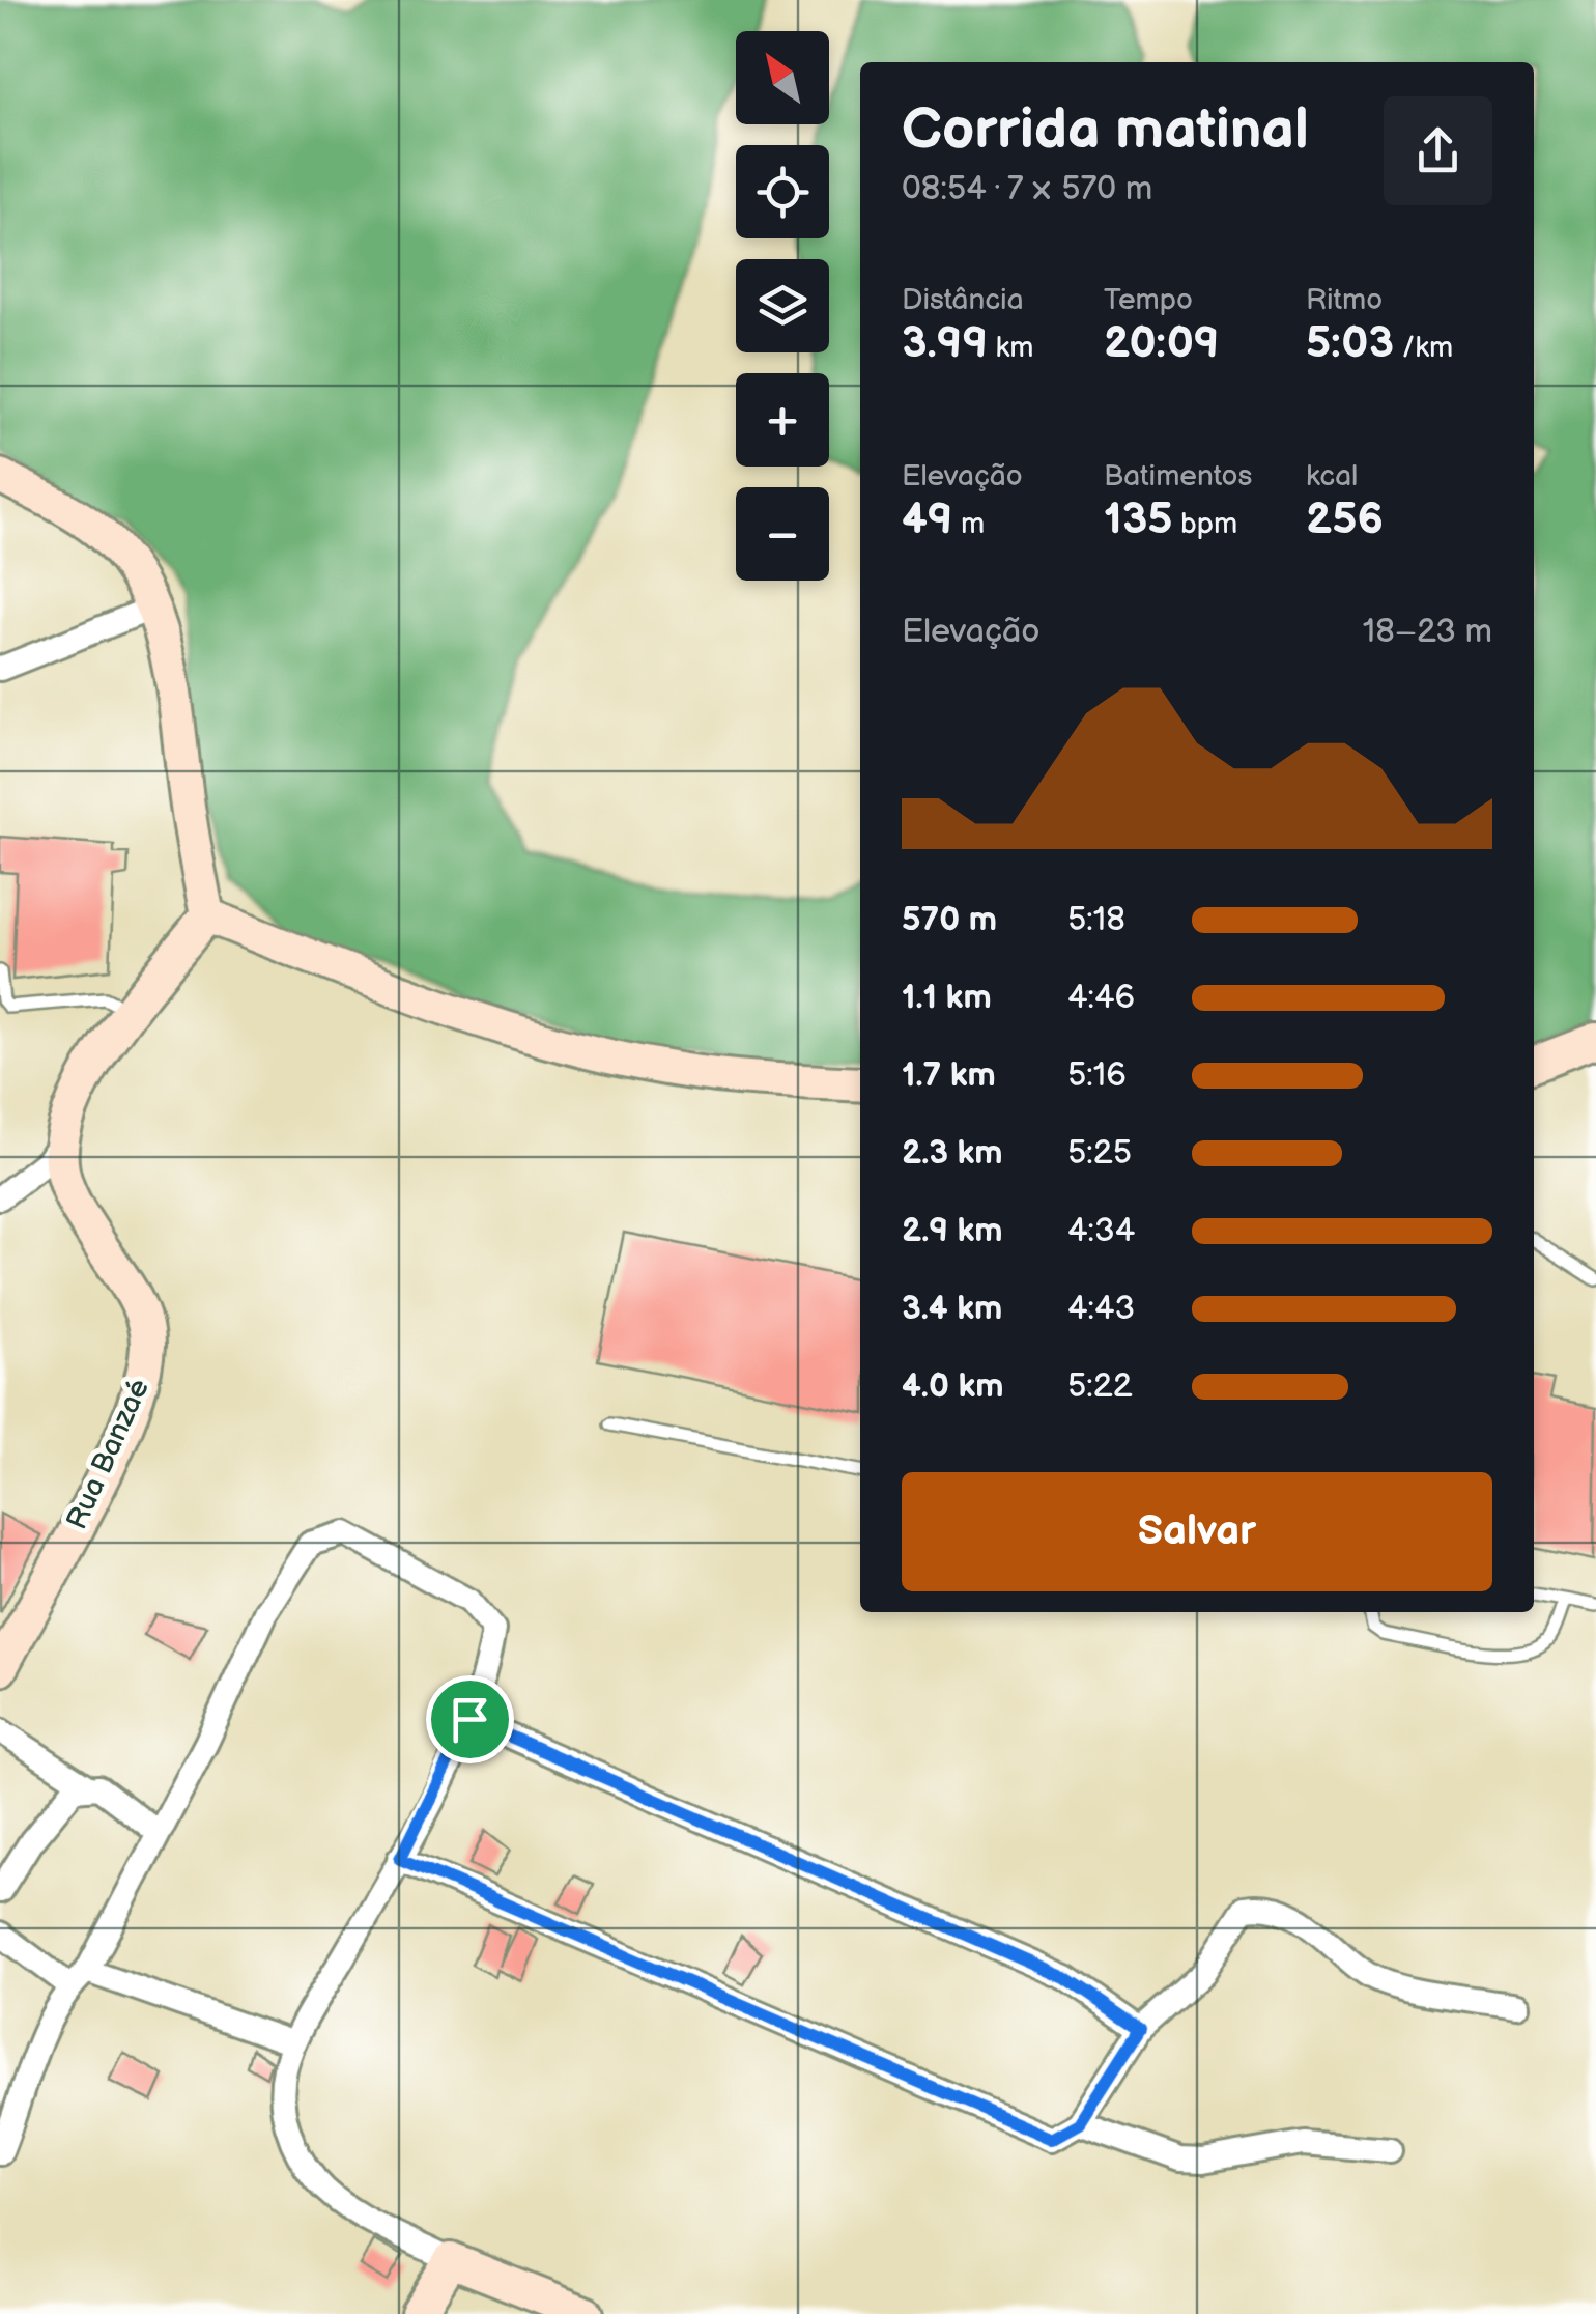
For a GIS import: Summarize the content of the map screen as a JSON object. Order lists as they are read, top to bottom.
{
  "streets": {
    "main road": ["Rua Banzaé"]
  },
  "north": "top left",
  "page": {
    "map_buttons": ["+", "−"],
    "heading": ["Corrida matinal", "08:54 · 7 × 570 m"],
    "stats": [
      ["Distância", "3.99 km"],
      ["Tempo", "20:09"],
      ["Ritmo", "5:03 /km"],
      ["Elevação", "49 m"],
      ["Batimentos", "135 bpm"],
      ["kcal", "256"]
    ],
    "chart": ["Elevação", "18–23 m"],
    "list": [
      {
        "name": "570 m",
        "note": "5:18"
      },
      {
        "name": "1.1 km",
        "note": "4:46"
      },
      {
        "name": "1.7 km",
        "note": "5:16"
      },
      {
        "name": "2.3 km",
        "note": "5:25"
      },
      {
        "name": "2.9 km",
        "note": "4:34"
      },
      {
        "name": "3.4 km",
        "note": "4:43"
      },
      {
        "name": "4.0 km",
        "note": "5:22"
      }
    ],
    "buttons": "Salvar"
  }
}
